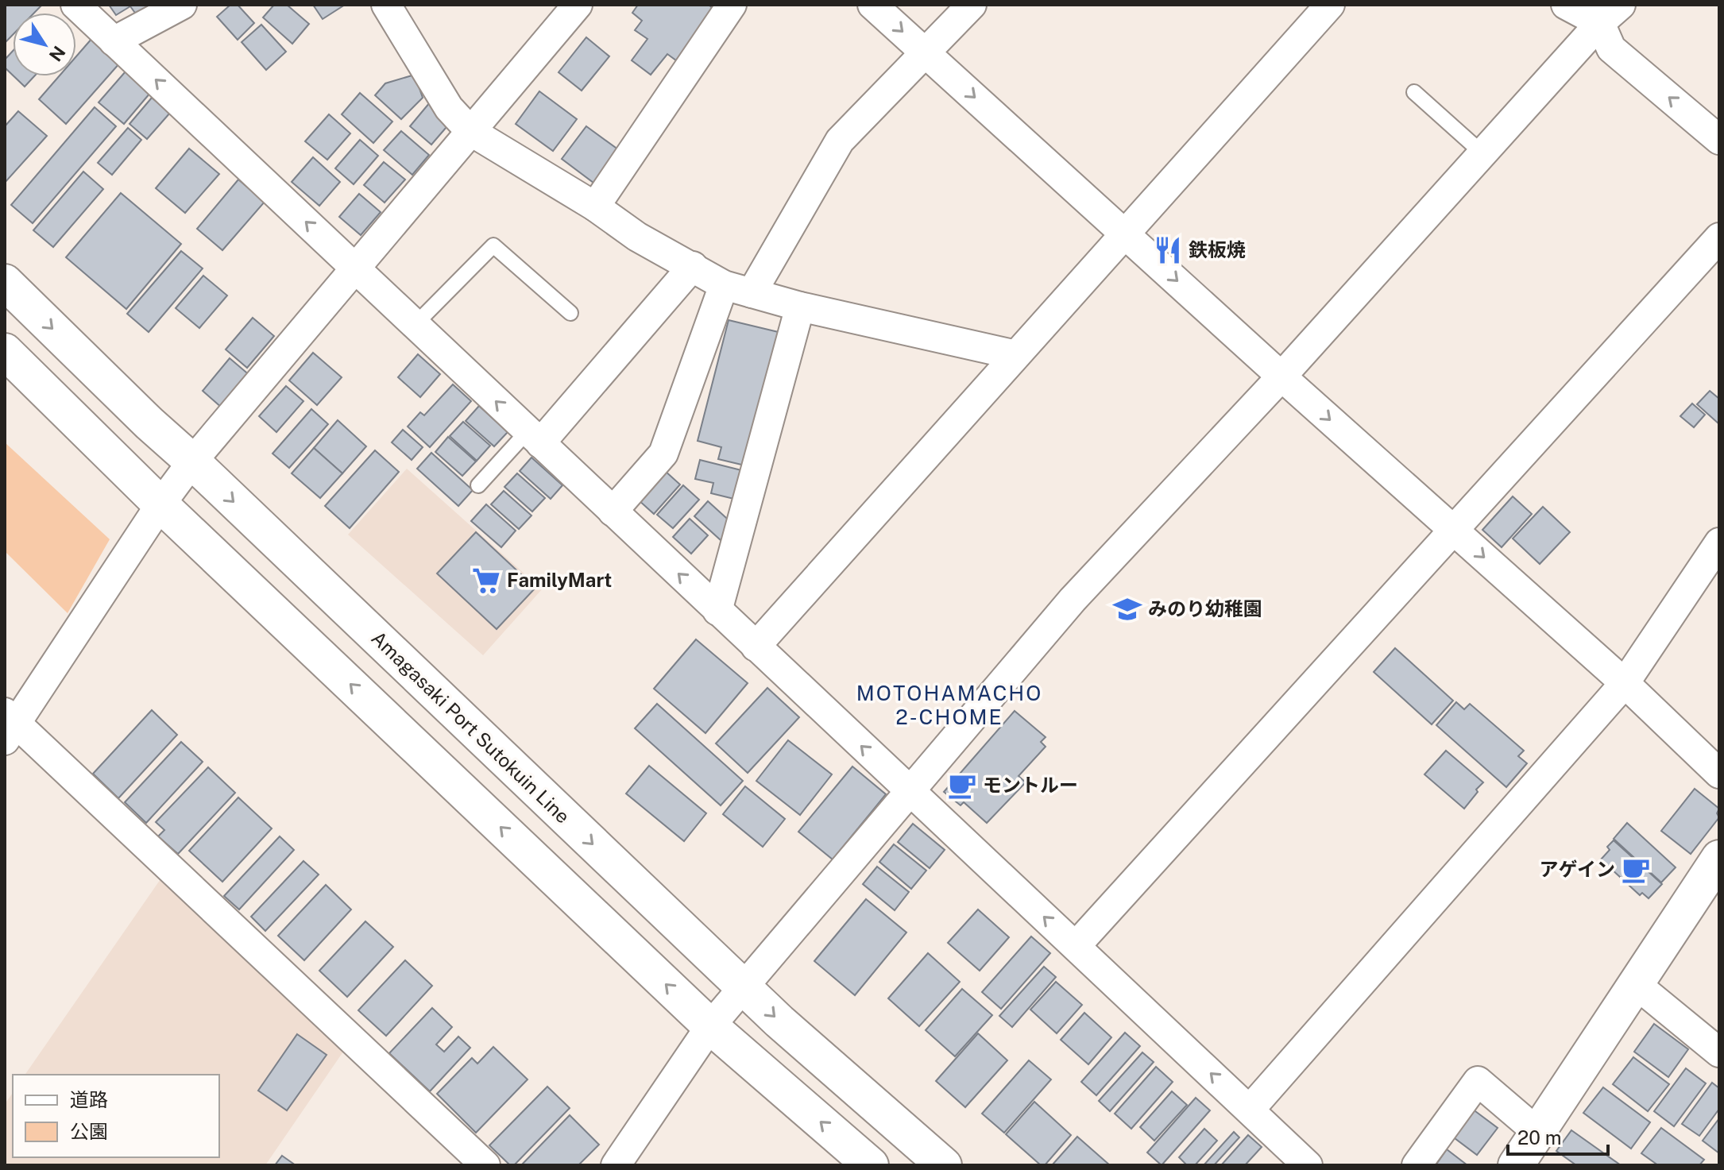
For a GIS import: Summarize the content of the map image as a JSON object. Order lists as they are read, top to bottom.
{
  "streets": {
    "main road": ["Amagasaki Port Sutokuin Line"]
  },
  "districts": ["MOTOHAMACHO 2-CHOME"],
  "places": {
    "restaurant": ["鉄板焼"],
    "supermarket": ["FamilyMart"],
    "school or university": ["みのり幼稚園"],
    "cafe": ["モントルー", "アゲイン"]
  },
  "legend": ["道路", "公園"],
  "scale_bar": "20 m",
  "north": "bottom right"
}
